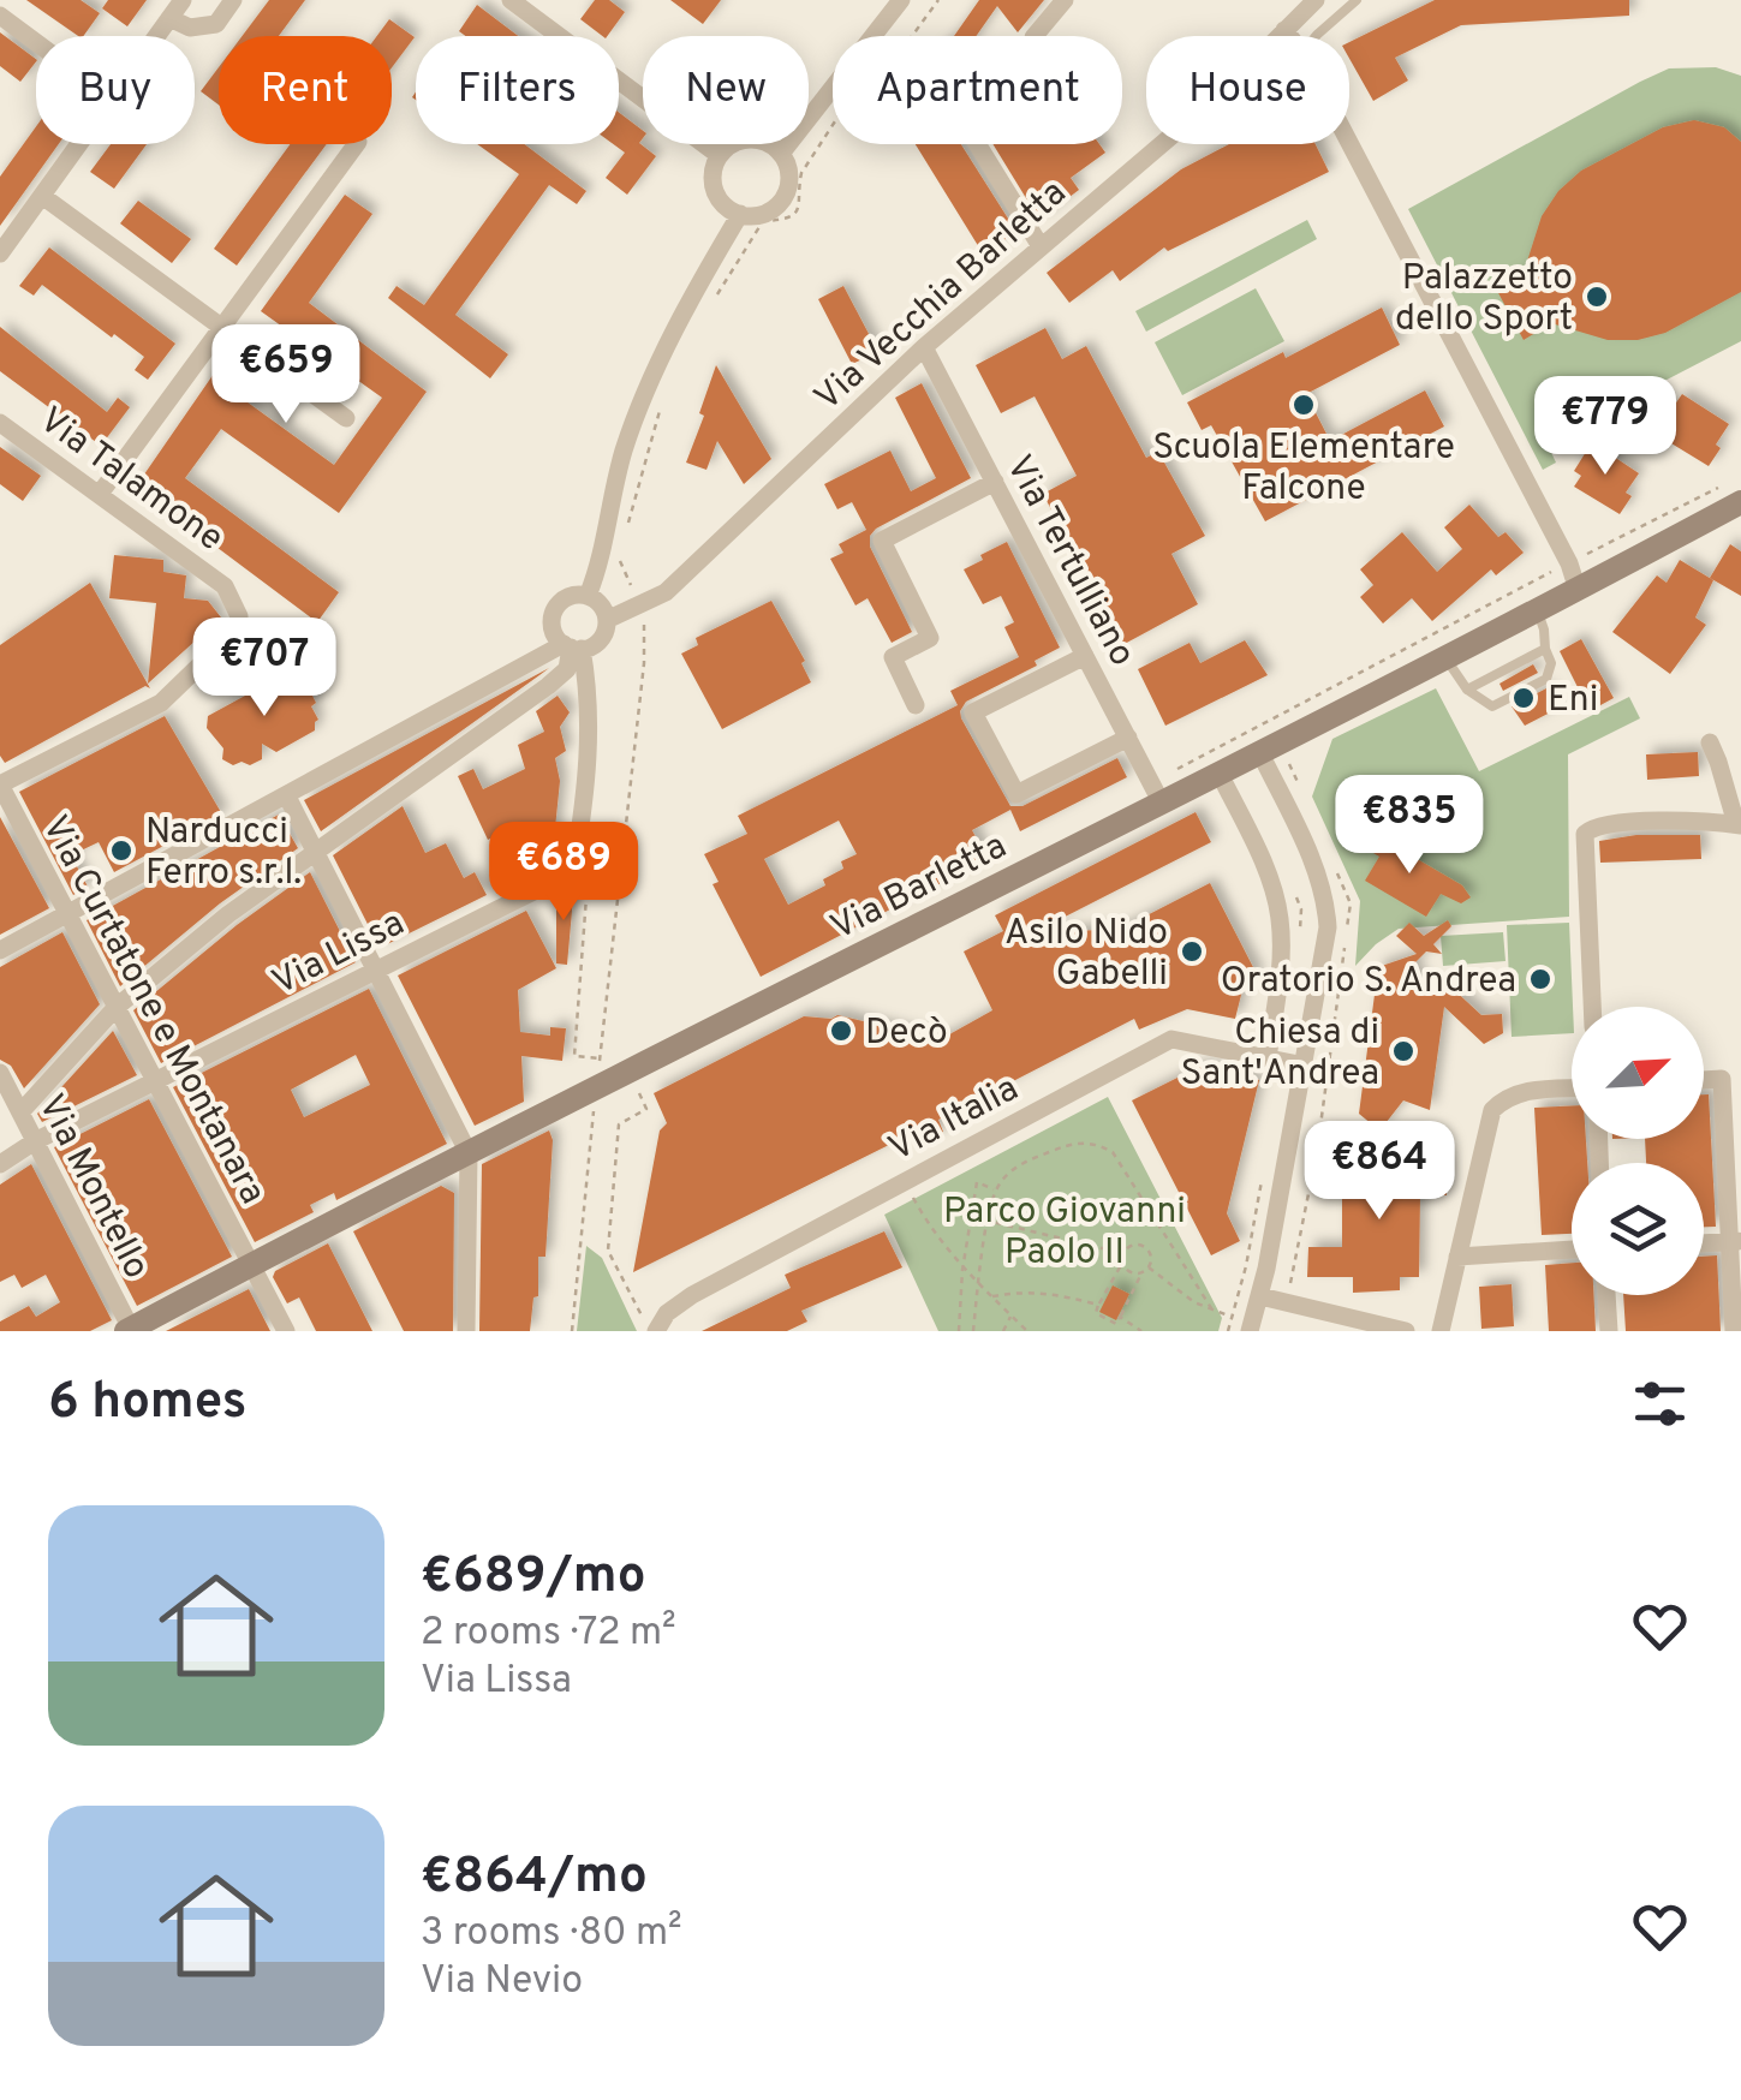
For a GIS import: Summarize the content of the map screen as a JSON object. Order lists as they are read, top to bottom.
{
  "streets": {
    "main road": ["Via Barletta"],
    "street": [
      "Via Vecchia Barletta",
      "Via Talamone",
      "Via Tertulliano",
      "Via Lissa",
      "Via Curtatone e Montanara",
      "Via Italia",
      "Via Montello"
    ]
  },
  "crossings": [
    ["Via Vecchia Barletta", "Via Tertulliano"],
    ["Via Talamone", "Via Curtatone e Montanara"],
    ["Via Tertulliano", "Via Barletta"],
    ["Via Barletta", "Via Curtatone e Montanara"],
    ["Via Barletta", "Via Montello"],
    ["Via Lissa", "Via Curtatone e Montanara"],
    ["Via Lissa", "Via Montello"]
  ],
  "parks": ["Parco Giovanni Paolo II"],
  "places": [
    "Palazzetto dello Sport",
    "Scuola Elementare Falcone",
    "Eni",
    "Narducci Ferro s.r.l.",
    "Asilo Nido Gabelli",
    "Oratorio S. Andrea",
    "Decò",
    "Chiesa di Sant'Andrea"
  ],
  "north": "top right",
  "page": {
    "chip": [
      "Buy",
      "Rent",
      "Filters",
      "New",
      "Apartment",
      "House"
    ],
    "price": [
      "€659",
      "€779",
      "€707",
      "€835",
      "€689",
      "€864"
    ],
    "heading": "6 homes",
    "list": [
      {
        "name": "€689/mo",
        "note": "2 rooms · 72 m² · Via Lissa"
      },
      {
        "name": "€864/mo",
        "note": "3 rooms · 80 m² · Via Nevio"
      }
    ]
  }
}
